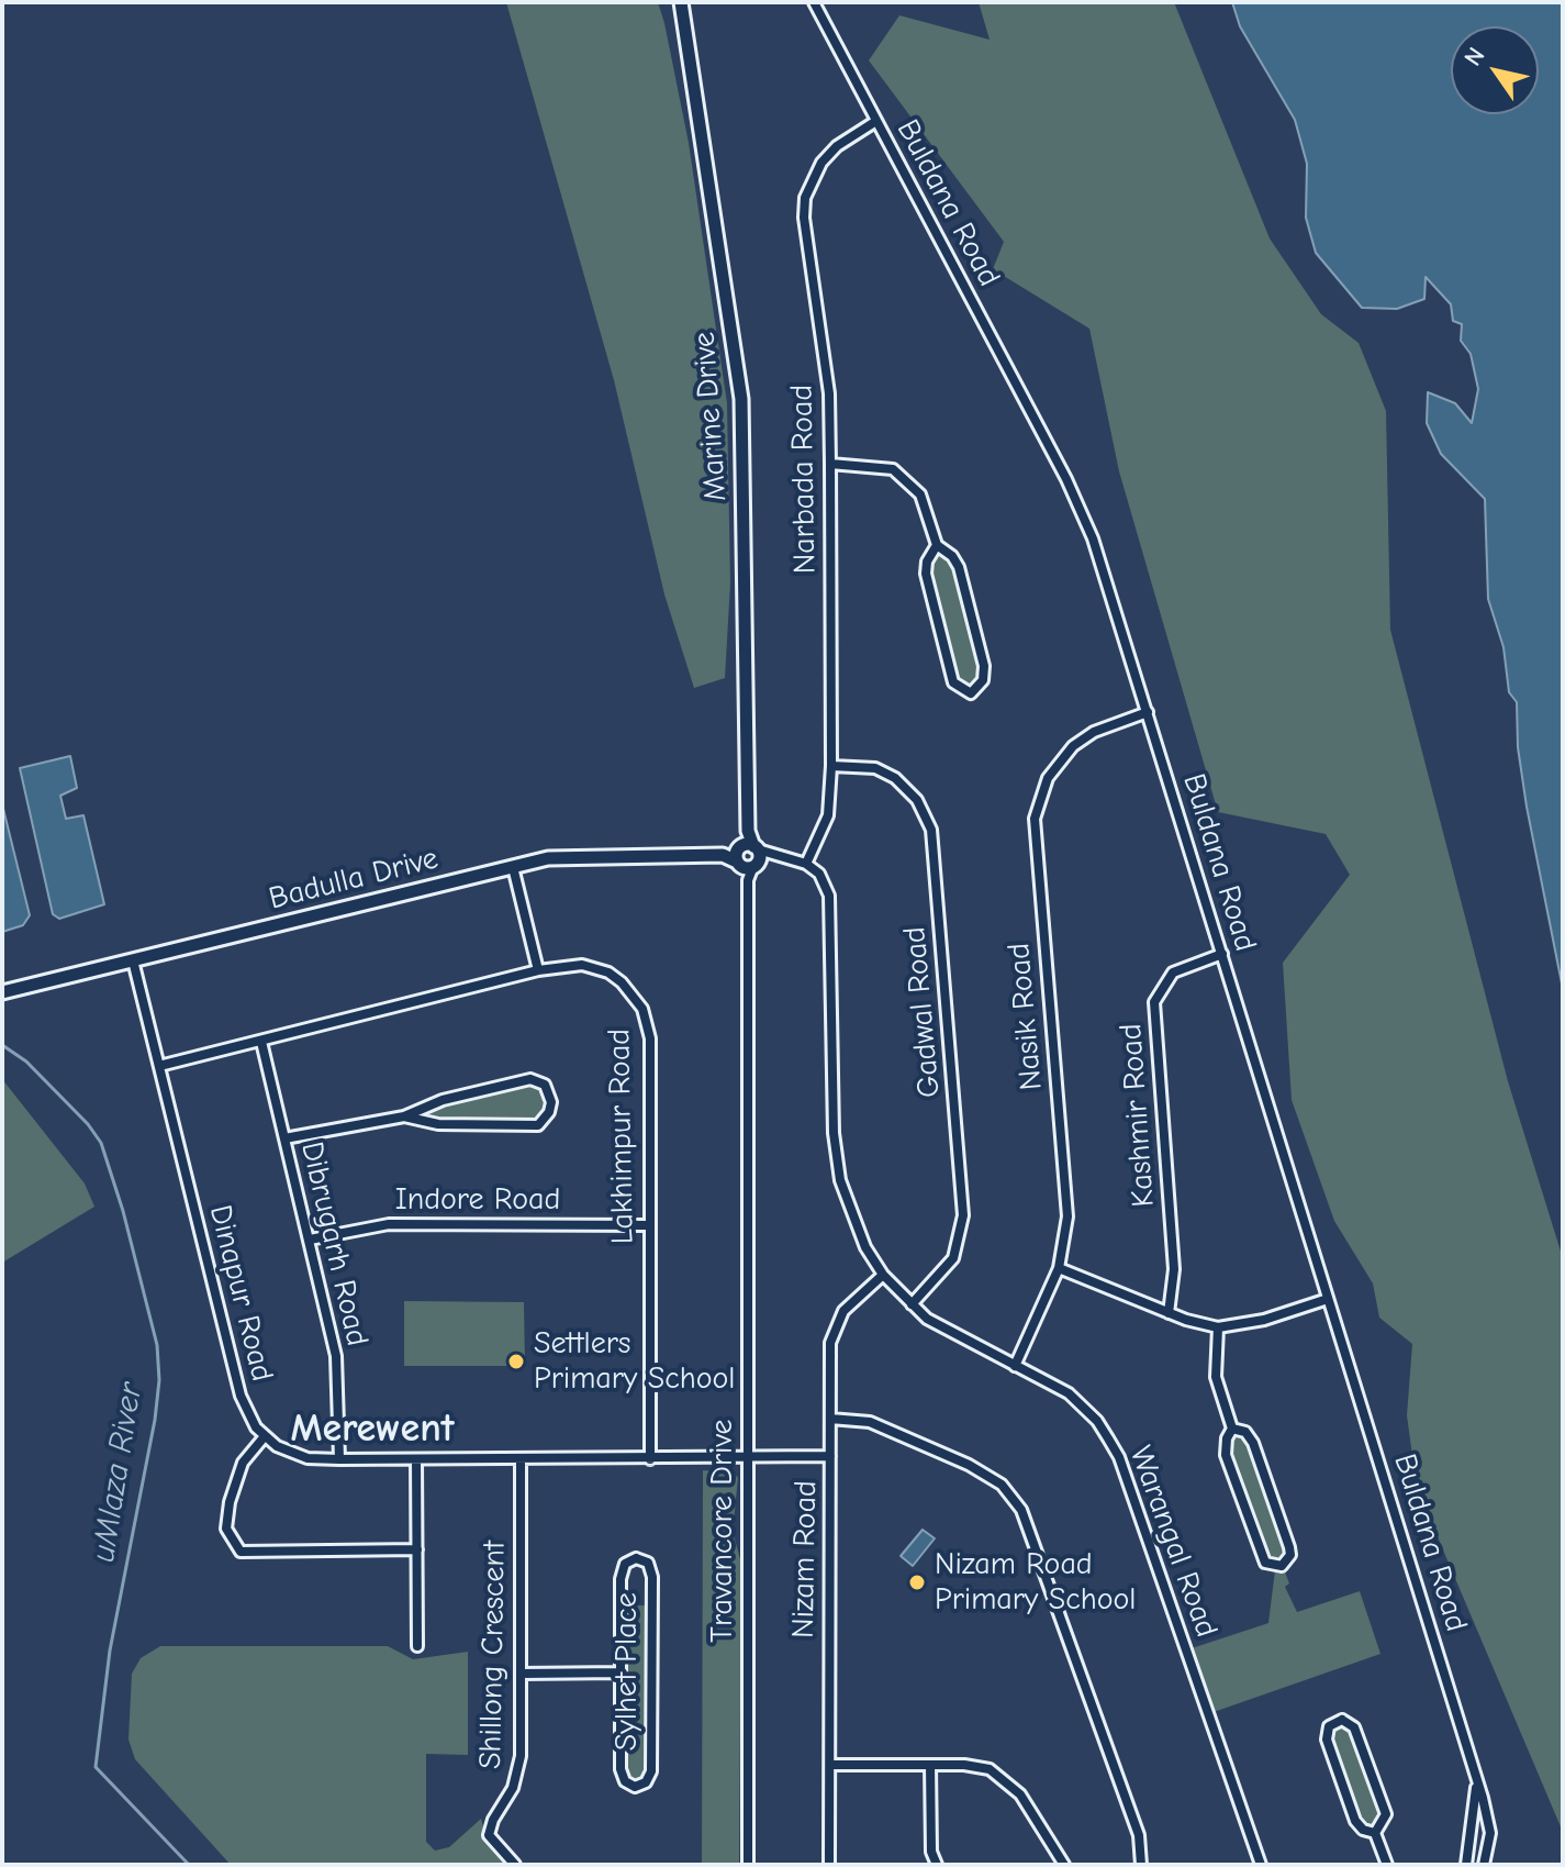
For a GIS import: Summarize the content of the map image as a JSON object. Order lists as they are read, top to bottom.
{
  "streets": {
    "street": [
      "Buldana Road",
      "Marine Drive",
      "Narbada Road",
      "Badulla Drive",
      "Gadwal Road",
      "Nasik Road",
      "Kashmir Road",
      "Lakhimpur Road",
      "Indore Road",
      "Dibrugarh Road",
      "Dinapur Road",
      "Travancore Drive",
      "Warangal Road",
      "Nizam Road",
      "Shillong Crescent",
      "Sylhet Place"
    ]
  },
  "crossings": [
    ["Buldana Road", "Narbada Road"],
    ["Buldana Road", "Nasik Road"],
    ["Buldana Road", "Kashmir Road"],
    ["Marine Drive", "Badulla Drive"],
    ["Marine Drive", "Travancore Drive"],
    ["Narbada Road", "Gadwal Road"],
    ["Narbada Road", "Warangal Road"],
    ["Badulla Drive", "Dinapur Road"],
    ["Badulla Drive", "Travancore Drive"],
    ["Gadwal Road", "Warangal Road"],
    ["Nasik Road", "Warangal Road"],
    ["Lakhimpur Road", "Indore Road"],
    ["Lakhimpur Road", "Dibrugarh Road"],
    ["Lakhimpur Road", "Dinapur Road"],
    ["Indore Road", "Dibrugarh Road"],
    ["Warangal Road", "Nizam Road"],
    ["Shillong Crescent", "Sylhet Place"]
  ],
  "districts": ["Merewent"],
  "water": ["uMlaza River"],
  "places": ["Settlers Primary School", "Nizam Road Primary School"],
  "north": "top left"
}
